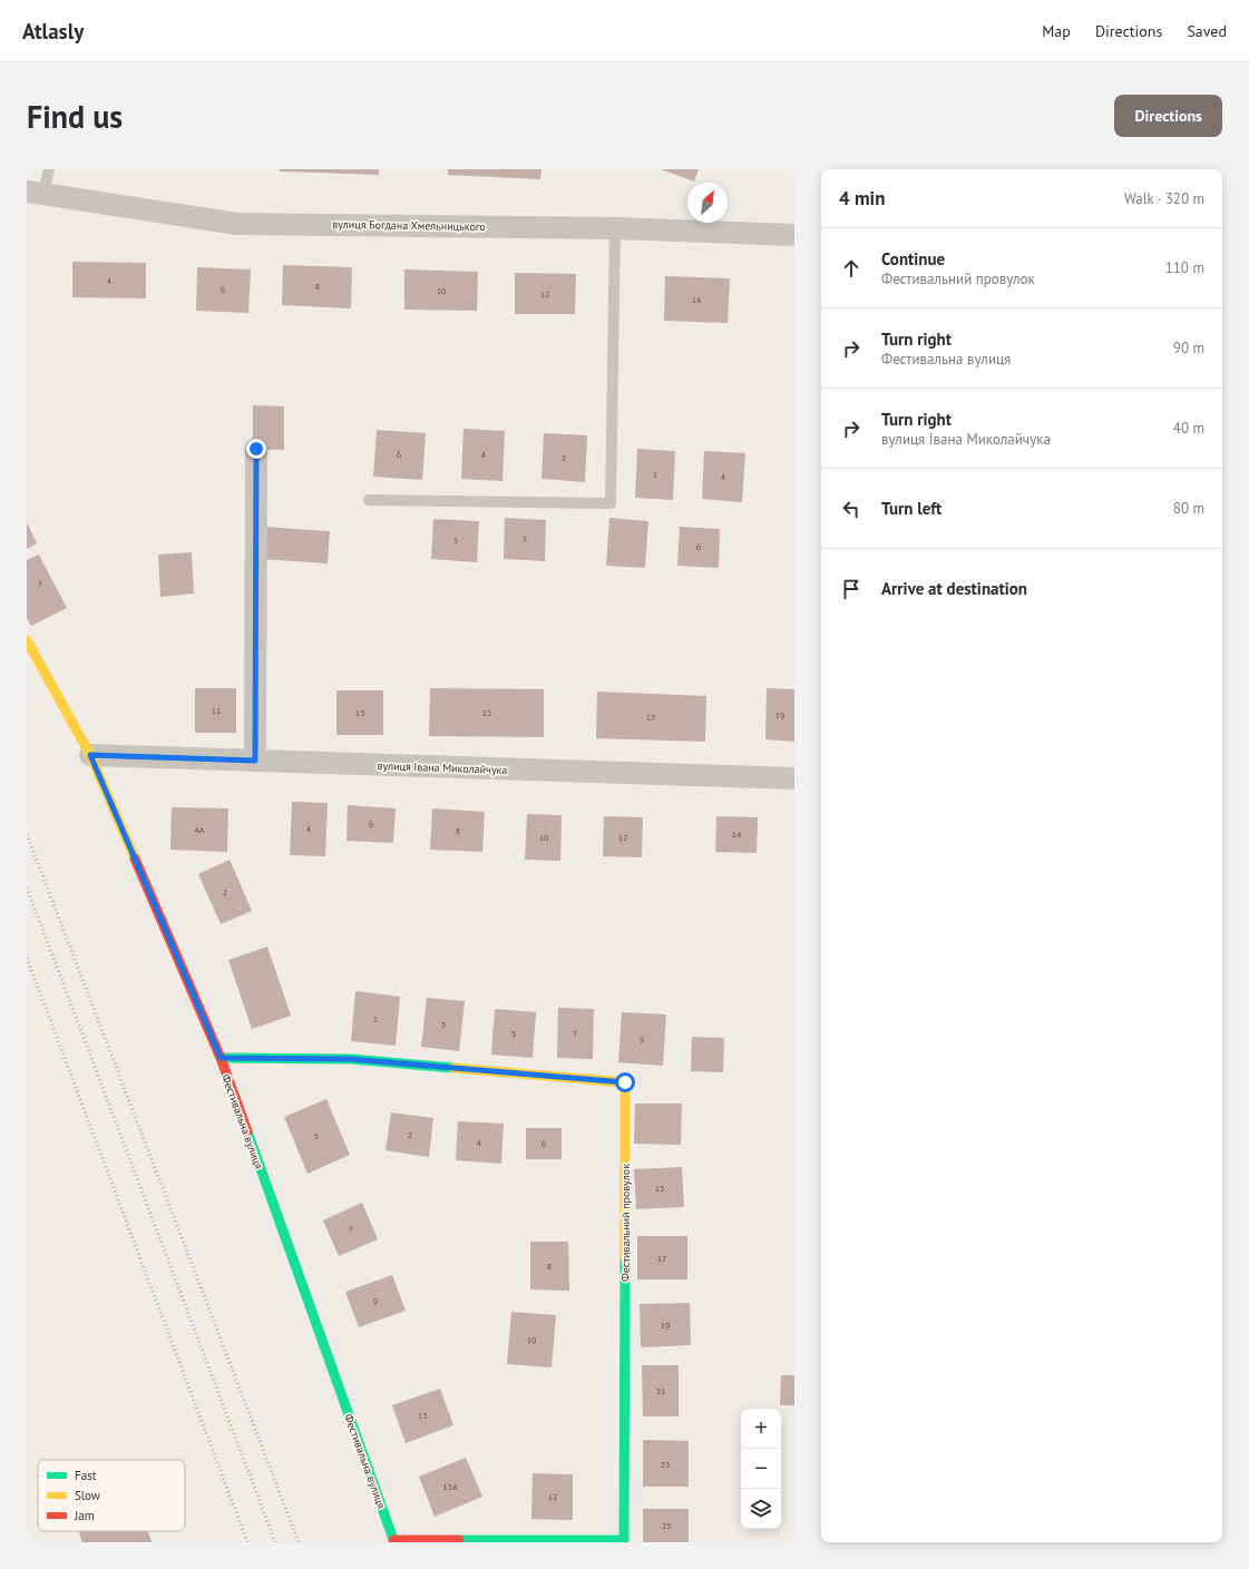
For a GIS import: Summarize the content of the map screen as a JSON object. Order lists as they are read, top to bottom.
{
  "streets": {
    "street": [
      "вулиця Богдана Хмельницького",
      "вулиця Івана Миколайчука",
      "Фестивальна вулиця",
      "Фестивальний провулок"
    ]
  },
  "crossings": [
    ["вулиця Івана Миколайчука", "Фестивальна вулиця"],
    ["Фестивальна вулиця", "Фестивальний провулок"]
  ],
  "house_numbers": [
    "4",
    "8",
    "6",
    "10",
    "12",
    "14",
    "6",
    "4",
    "2",
    "1",
    "4",
    "7",
    "5",
    "6",
    "7",
    "11",
    "13",
    "15",
    "19",
    "17",
    "6",
    "4",
    "4А",
    "8",
    "14",
    "10",
    "12",
    "2",
    "1",
    "3",
    "5",
    "7",
    "9",
    "2",
    "5",
    "4",
    "6",
    "15",
    "7",
    "17",
    "8",
    "9",
    "19",
    "10",
    "21",
    "13",
    "23",
    "15А",
    "12",
    "25"
  ],
  "legend": ["Fast", "Slow", "Jam"],
  "north": "top right",
  "page": {
    "header": "Atlasly",
    "nav": ["Map", "Directions", "Saved"],
    "buttons": "Directions",
    "title": "Find us",
    "heading": ["4 min", "Walk · 320 m"],
    "list": [
      ["Continue", "Фестивальний провулок", "110 m"],
      ["Turn right", "Фестивальна вулиця", "90 m"],
      ["Turn right", "вулиця Івана Миколайчука", "40 m"],
      ["Turn left", "80 m"],
      "Arrive at destination"
    ],
    "map_buttons": ["+", "−"]
  }
}
